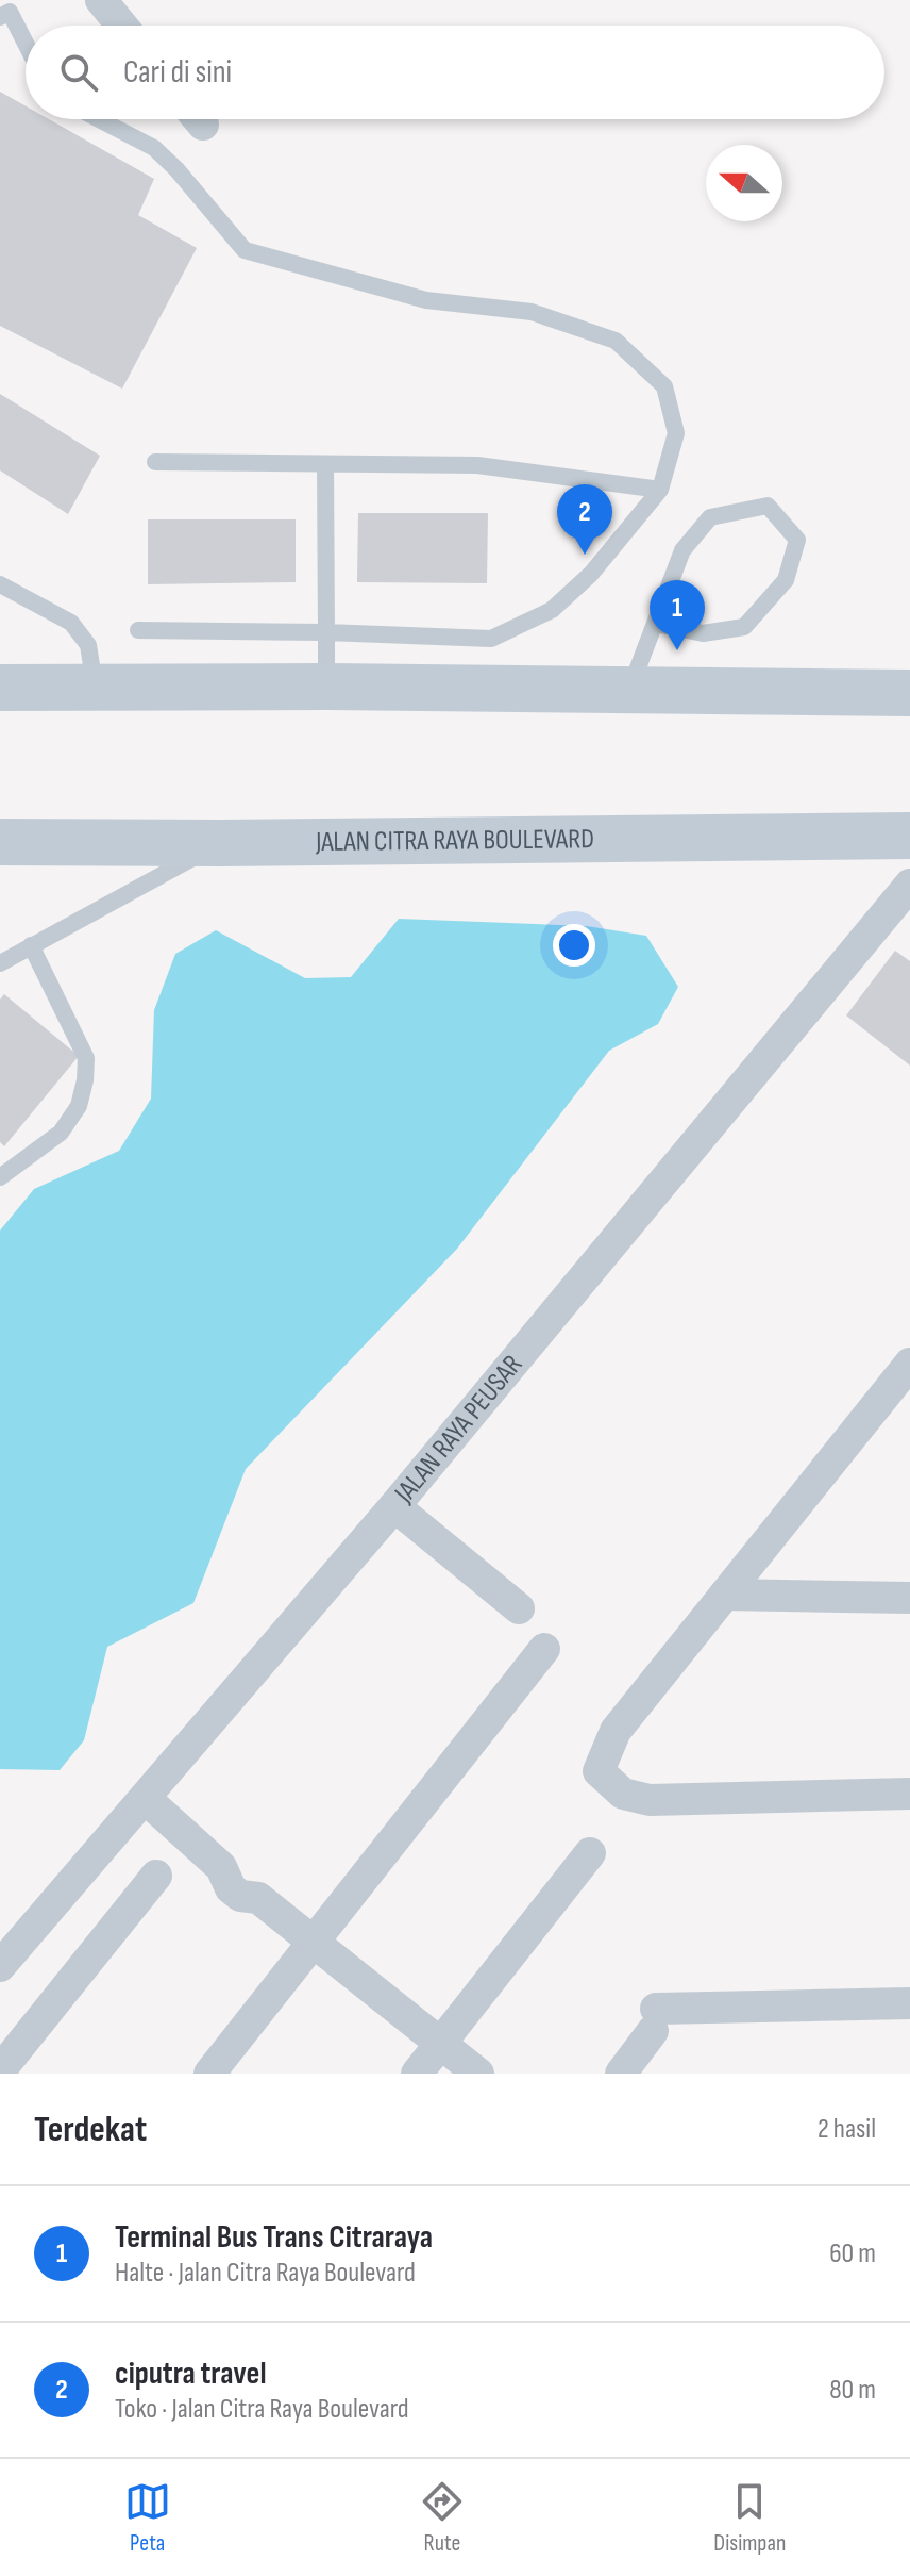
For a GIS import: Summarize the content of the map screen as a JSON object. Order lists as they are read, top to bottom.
{
  "streets": {
    "main road": ["JALAN CITRA RAYA BOULEVARD"],
    "street": ["JALAN RAYA PEUSAR"]
  },
  "north": "left",
  "page": {
    "search": "Cari di sini",
    "pins": ["2", "1"],
    "heading": ["Terdekat", "2 hasil"],
    "list": [
      {
        "mark": "1",
        "name": "Terminal Bus Trans Citraraya",
        "note": "Halte · Jalan Citra Raya Boulevard",
        "value": "60 m"
      },
      {
        "mark": "2",
        "name": "ciputra travel",
        "note": "Toko · Jalan Citra Raya Boulevard",
        "value": "80 m"
      }
    ],
    "nav": ["Peta", "Rute", "Disimpan"]
  }
}
